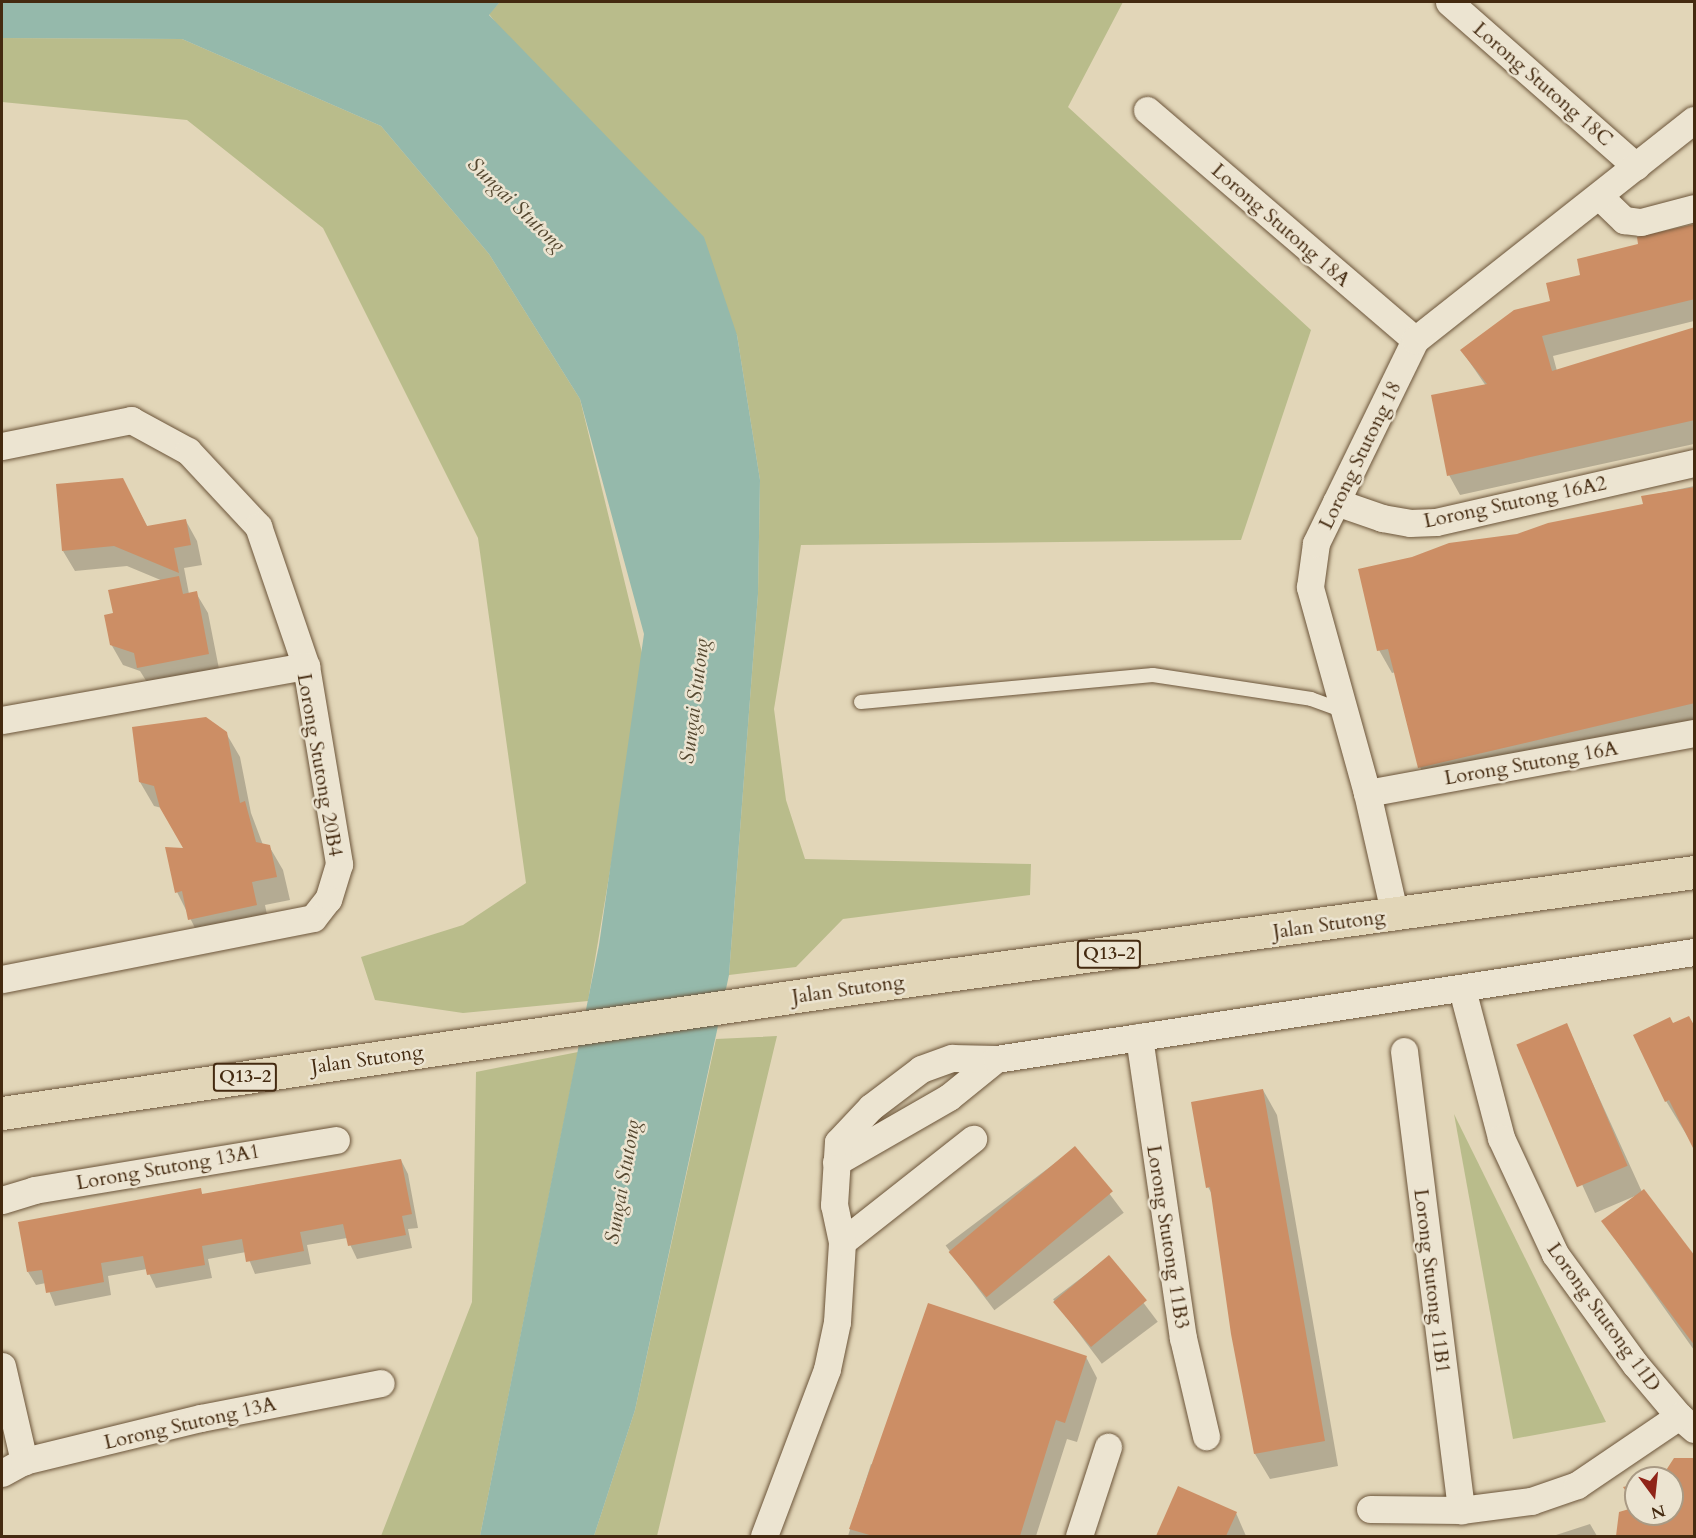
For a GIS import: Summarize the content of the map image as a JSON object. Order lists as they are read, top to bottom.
{
  "streets": {
    "main road": ["Jalan Stutong", "Q13-2"],
    "street": [
      "Lorong Stutong 18C",
      "Lorong Stutong 18A",
      "Lorong Stutong 18",
      "Lorong Stutong 16A2",
      "Lorong Stutong 16A",
      "Lorong Stutong 20B4",
      "Lorong Stutong 13A1",
      "Lorong Stutong 11B3",
      "Lorong Stutong 11B1",
      "Lorong Stutong 11D",
      "Lorong Stutong 13A"
    ]
  },
  "crossings": [
    ["Lorong Stutong 18C", "Lorong Stutong 18"],
    ["Lorong Stutong 18A", "Lorong Stutong 18"],
    ["Lorong Stutong 18", "Lorong Stutong 16A2"],
    ["Lorong Stutong 18", "Lorong Stutong 16A"],
    ["Lorong Stutong 18", "Jalan Stutong"]
  ],
  "water": ["Sungai Stutong"],
  "north": "bottom"
}
